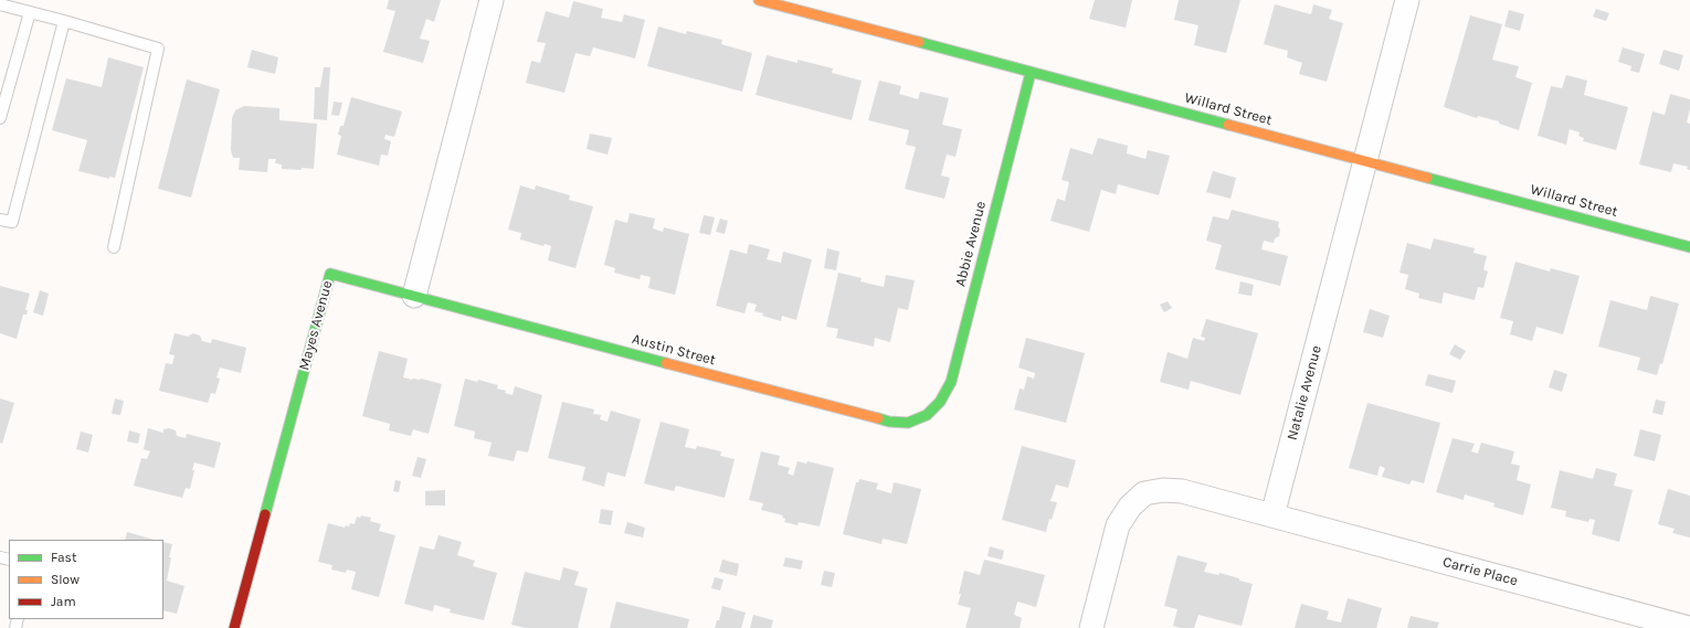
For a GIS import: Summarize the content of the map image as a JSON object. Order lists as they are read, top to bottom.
{
  "streets": {
    "street": [
      "Willard Street",
      "Abbie Avenue",
      "Mayes Avenue",
      "Austin Street",
      "Natalie Avenue",
      "Carrie Place"
    ]
  },
  "crossings": [
    ["Willard Street", "Abbie Avenue"],
    ["Willard Street", "Natalie Avenue"],
    ["Abbie Avenue", "Austin Street"],
    ["Mayes Avenue", "Austin Street"],
    ["Natalie Avenue", "Carrie Place"]
  ],
  "legend": ["Fast", "Slow", "Jam"]
}
